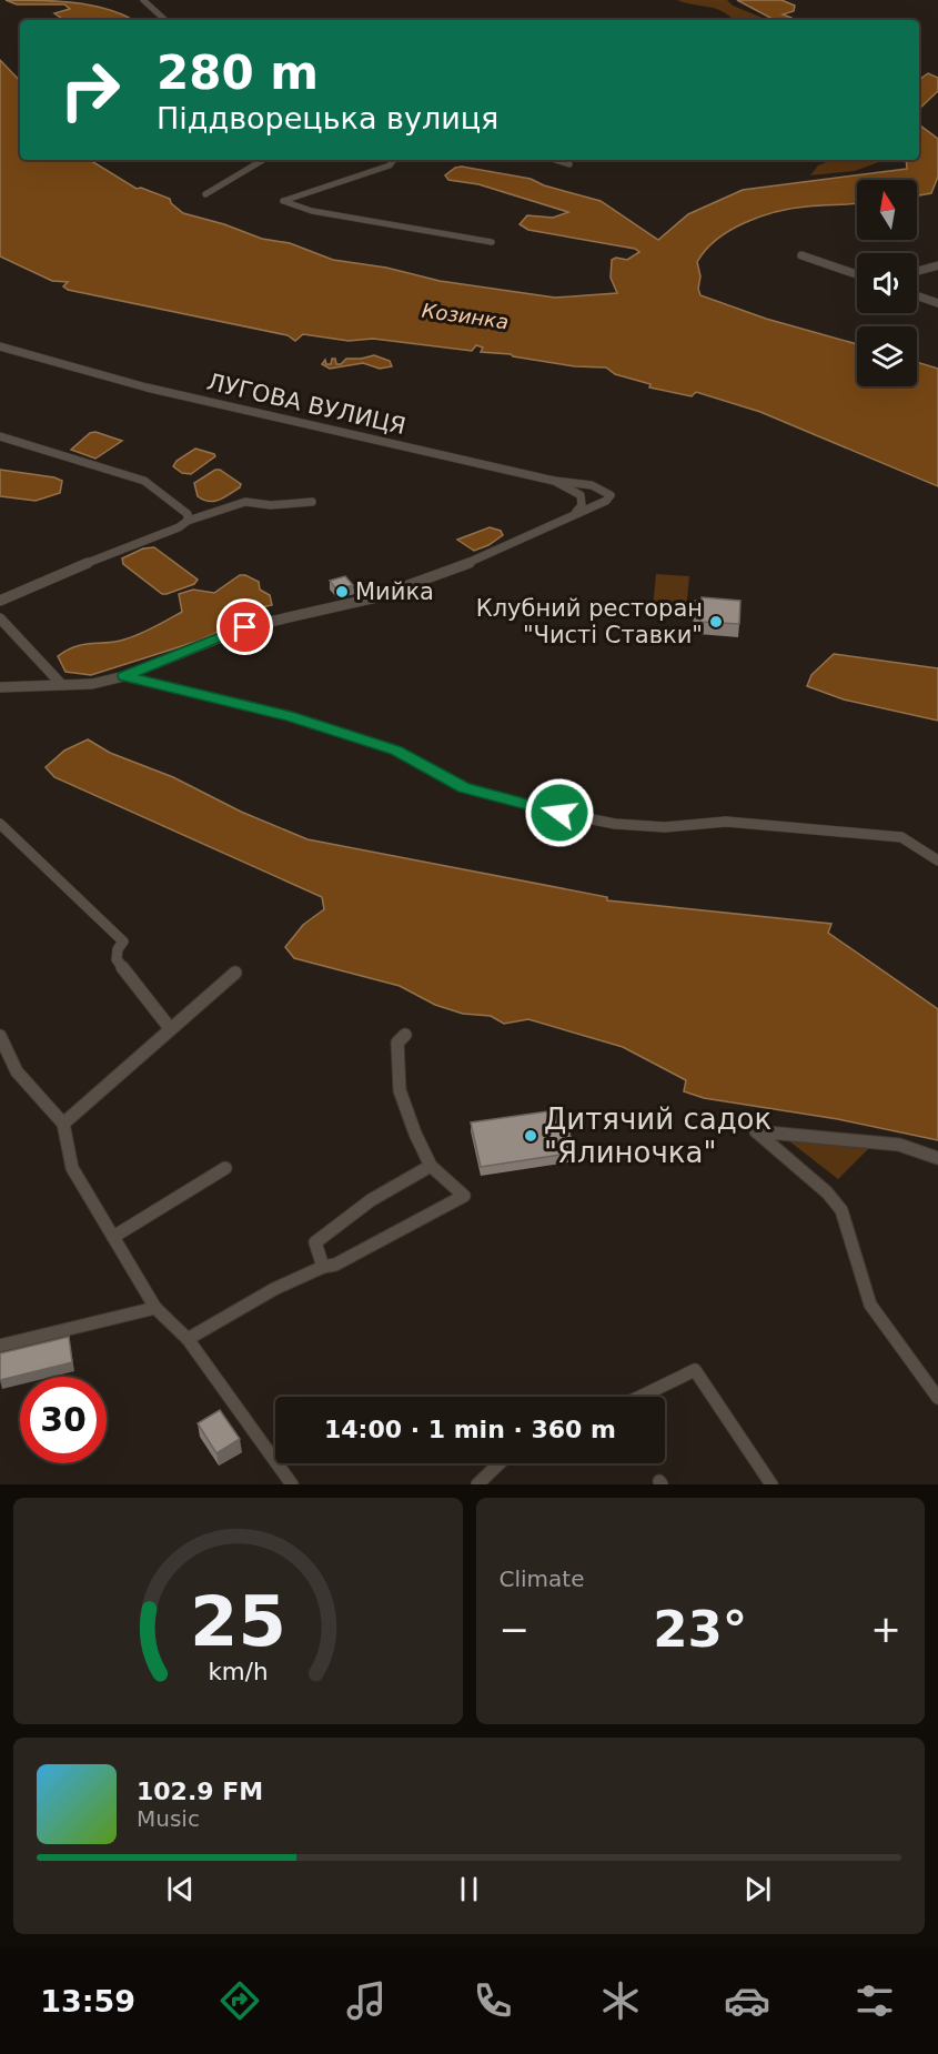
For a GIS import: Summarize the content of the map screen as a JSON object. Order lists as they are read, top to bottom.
{
  "streets": {
    "street": ["ЛУГОВА ВУЛИЦЯ"]
  },
  "water": ["Козинка"],
  "places": ["Мийка", "Клубний ресторан \"Чисті Ставки\"", "Дитячий садок \"Ялиночка\""],
  "north": "top",
  "page": {
    "turn": ["280 m", "Піддворецька вулиця"],
    "limit": "30",
    "trip": "14:00 · 1 min · 360 m",
    "tile": "Climate",
    "heat": ["−", "23°", "+"],
    "song": ["102.9 FM", "Music"],
    "tabs": "13:59",
    "gauge": ["25", "km/h"]
  }
}
